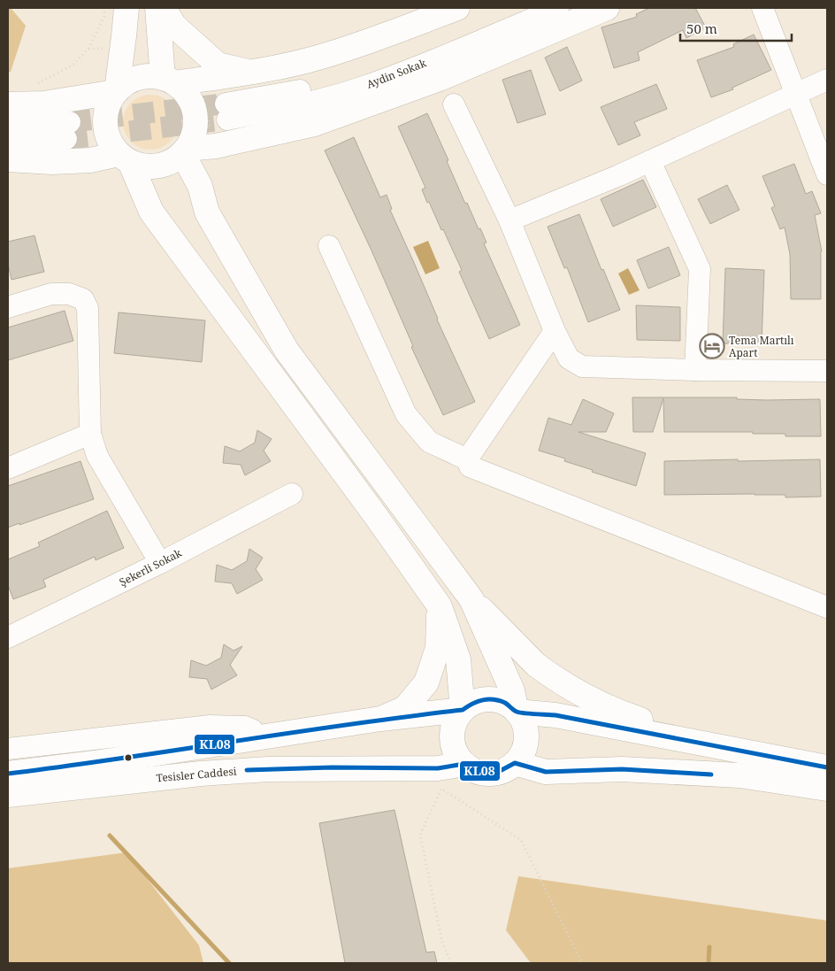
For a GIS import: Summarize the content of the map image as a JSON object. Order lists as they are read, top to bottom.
{
  "streets": {
    "main road": ["Tesisler Caddesi"],
    "street": ["Aydin Sokak", "Şekerli Sokak"]
  },
  "places": {
    "hotel": ["Tema Martılı Apart"]
  },
  "lines": ["transit line KL08"],
  "scale_bar": "50 m"
}
